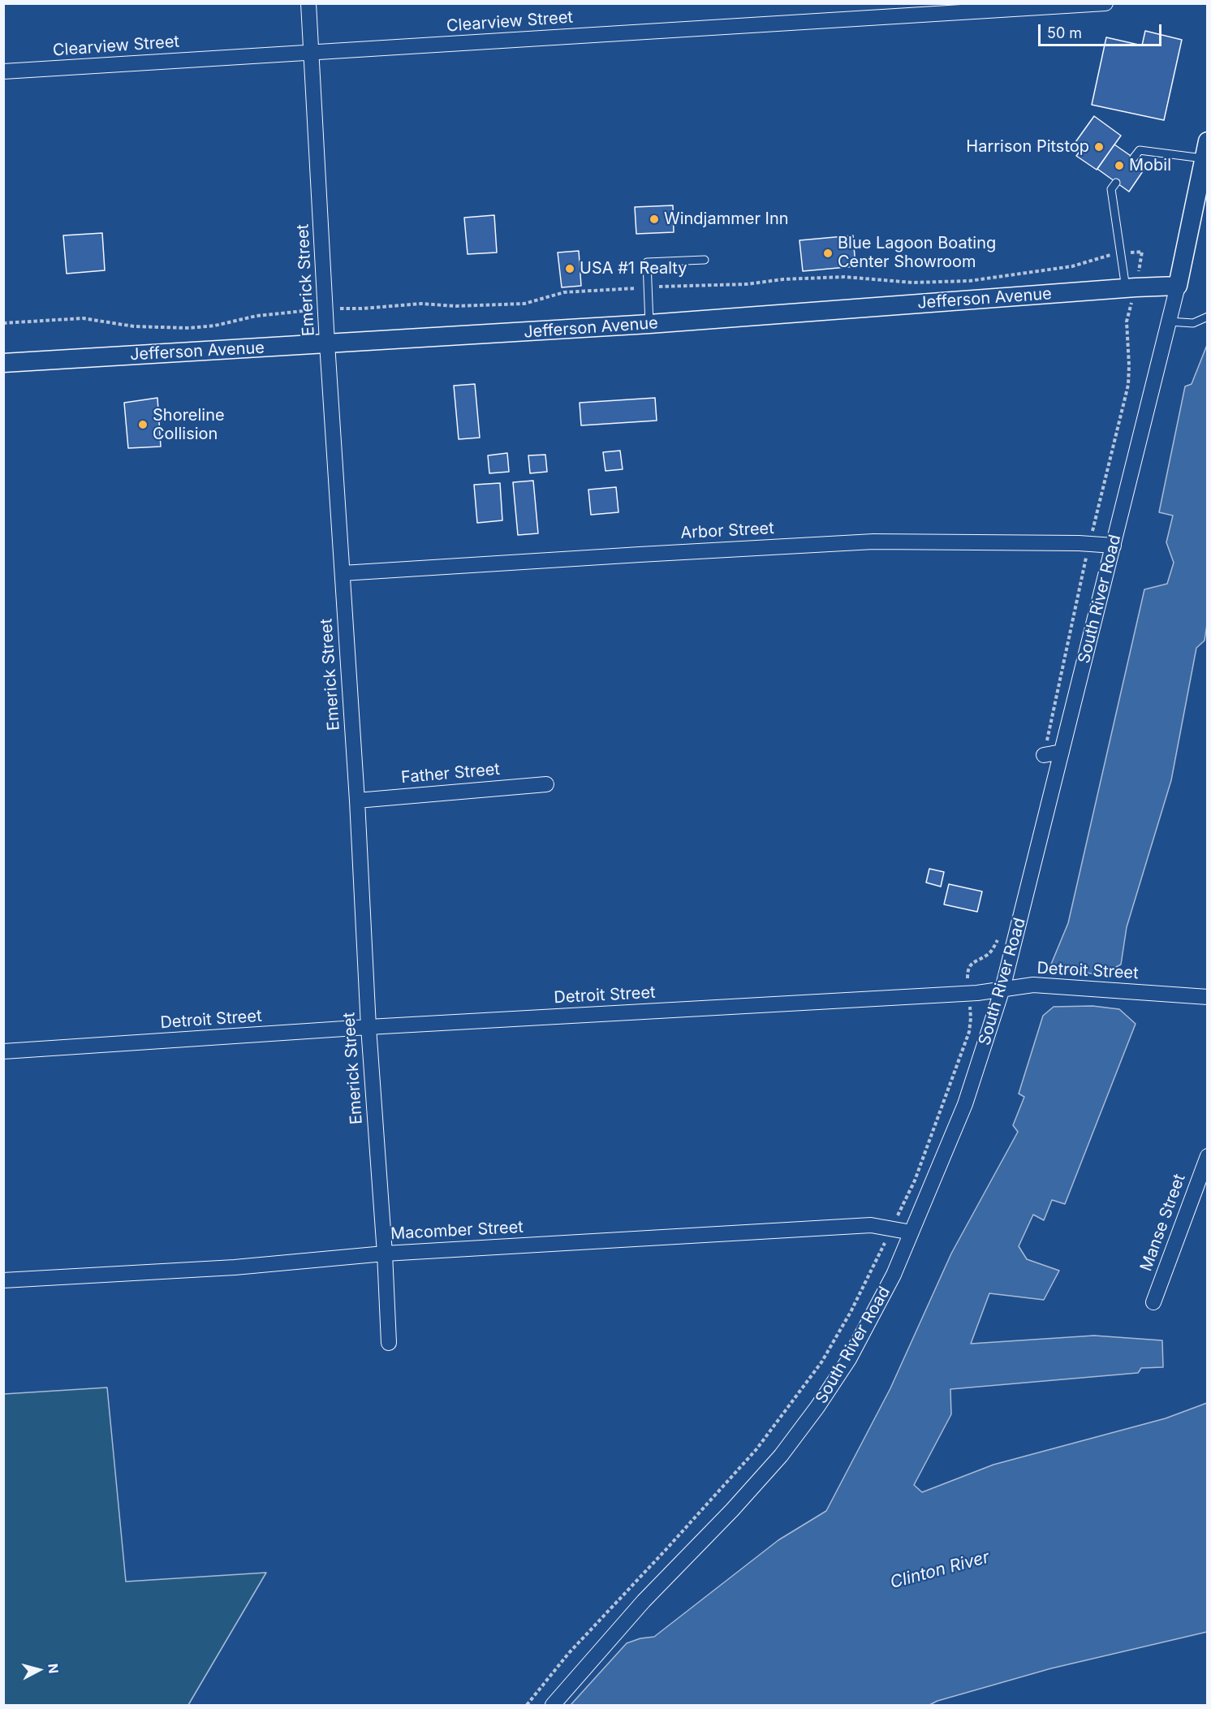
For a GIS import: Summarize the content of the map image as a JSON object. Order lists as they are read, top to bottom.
{
  "streets": {
    "street": [
      "Clearview Street",
      "Emerick Street",
      "Jefferson Avenue",
      "Arbor Street",
      "South River Road",
      "Father Street",
      "Detroit Street",
      "Manse Street",
      "Macomber Street"
    ]
  },
  "crossings": [
    ["Clearview Street", "Emerick Street"],
    ["Emerick Street", "Jefferson Avenue"],
    ["Emerick Street", "Arbor Street"],
    ["Emerick Street", "Father Street"],
    ["Emerick Street", "Detroit Street"],
    ["Emerick Street", "Macomber Street"],
    ["Jefferson Avenue", "South River Road"],
    ["Arbor Street", "South River Road"],
    ["South River Road", "Detroit Street"],
    ["South River Road", "Macomber Street"]
  ],
  "water": ["Clinton River"],
  "places": [
    "Harrison Pitstop",
    "Mobil",
    "Windjammer Inn",
    "Blue Lagoon Boating Center Showroom",
    "USA #1 Realty",
    "Shoreline Collision"
  ],
  "scale_bar": "50 m",
  "north": "right"
}
